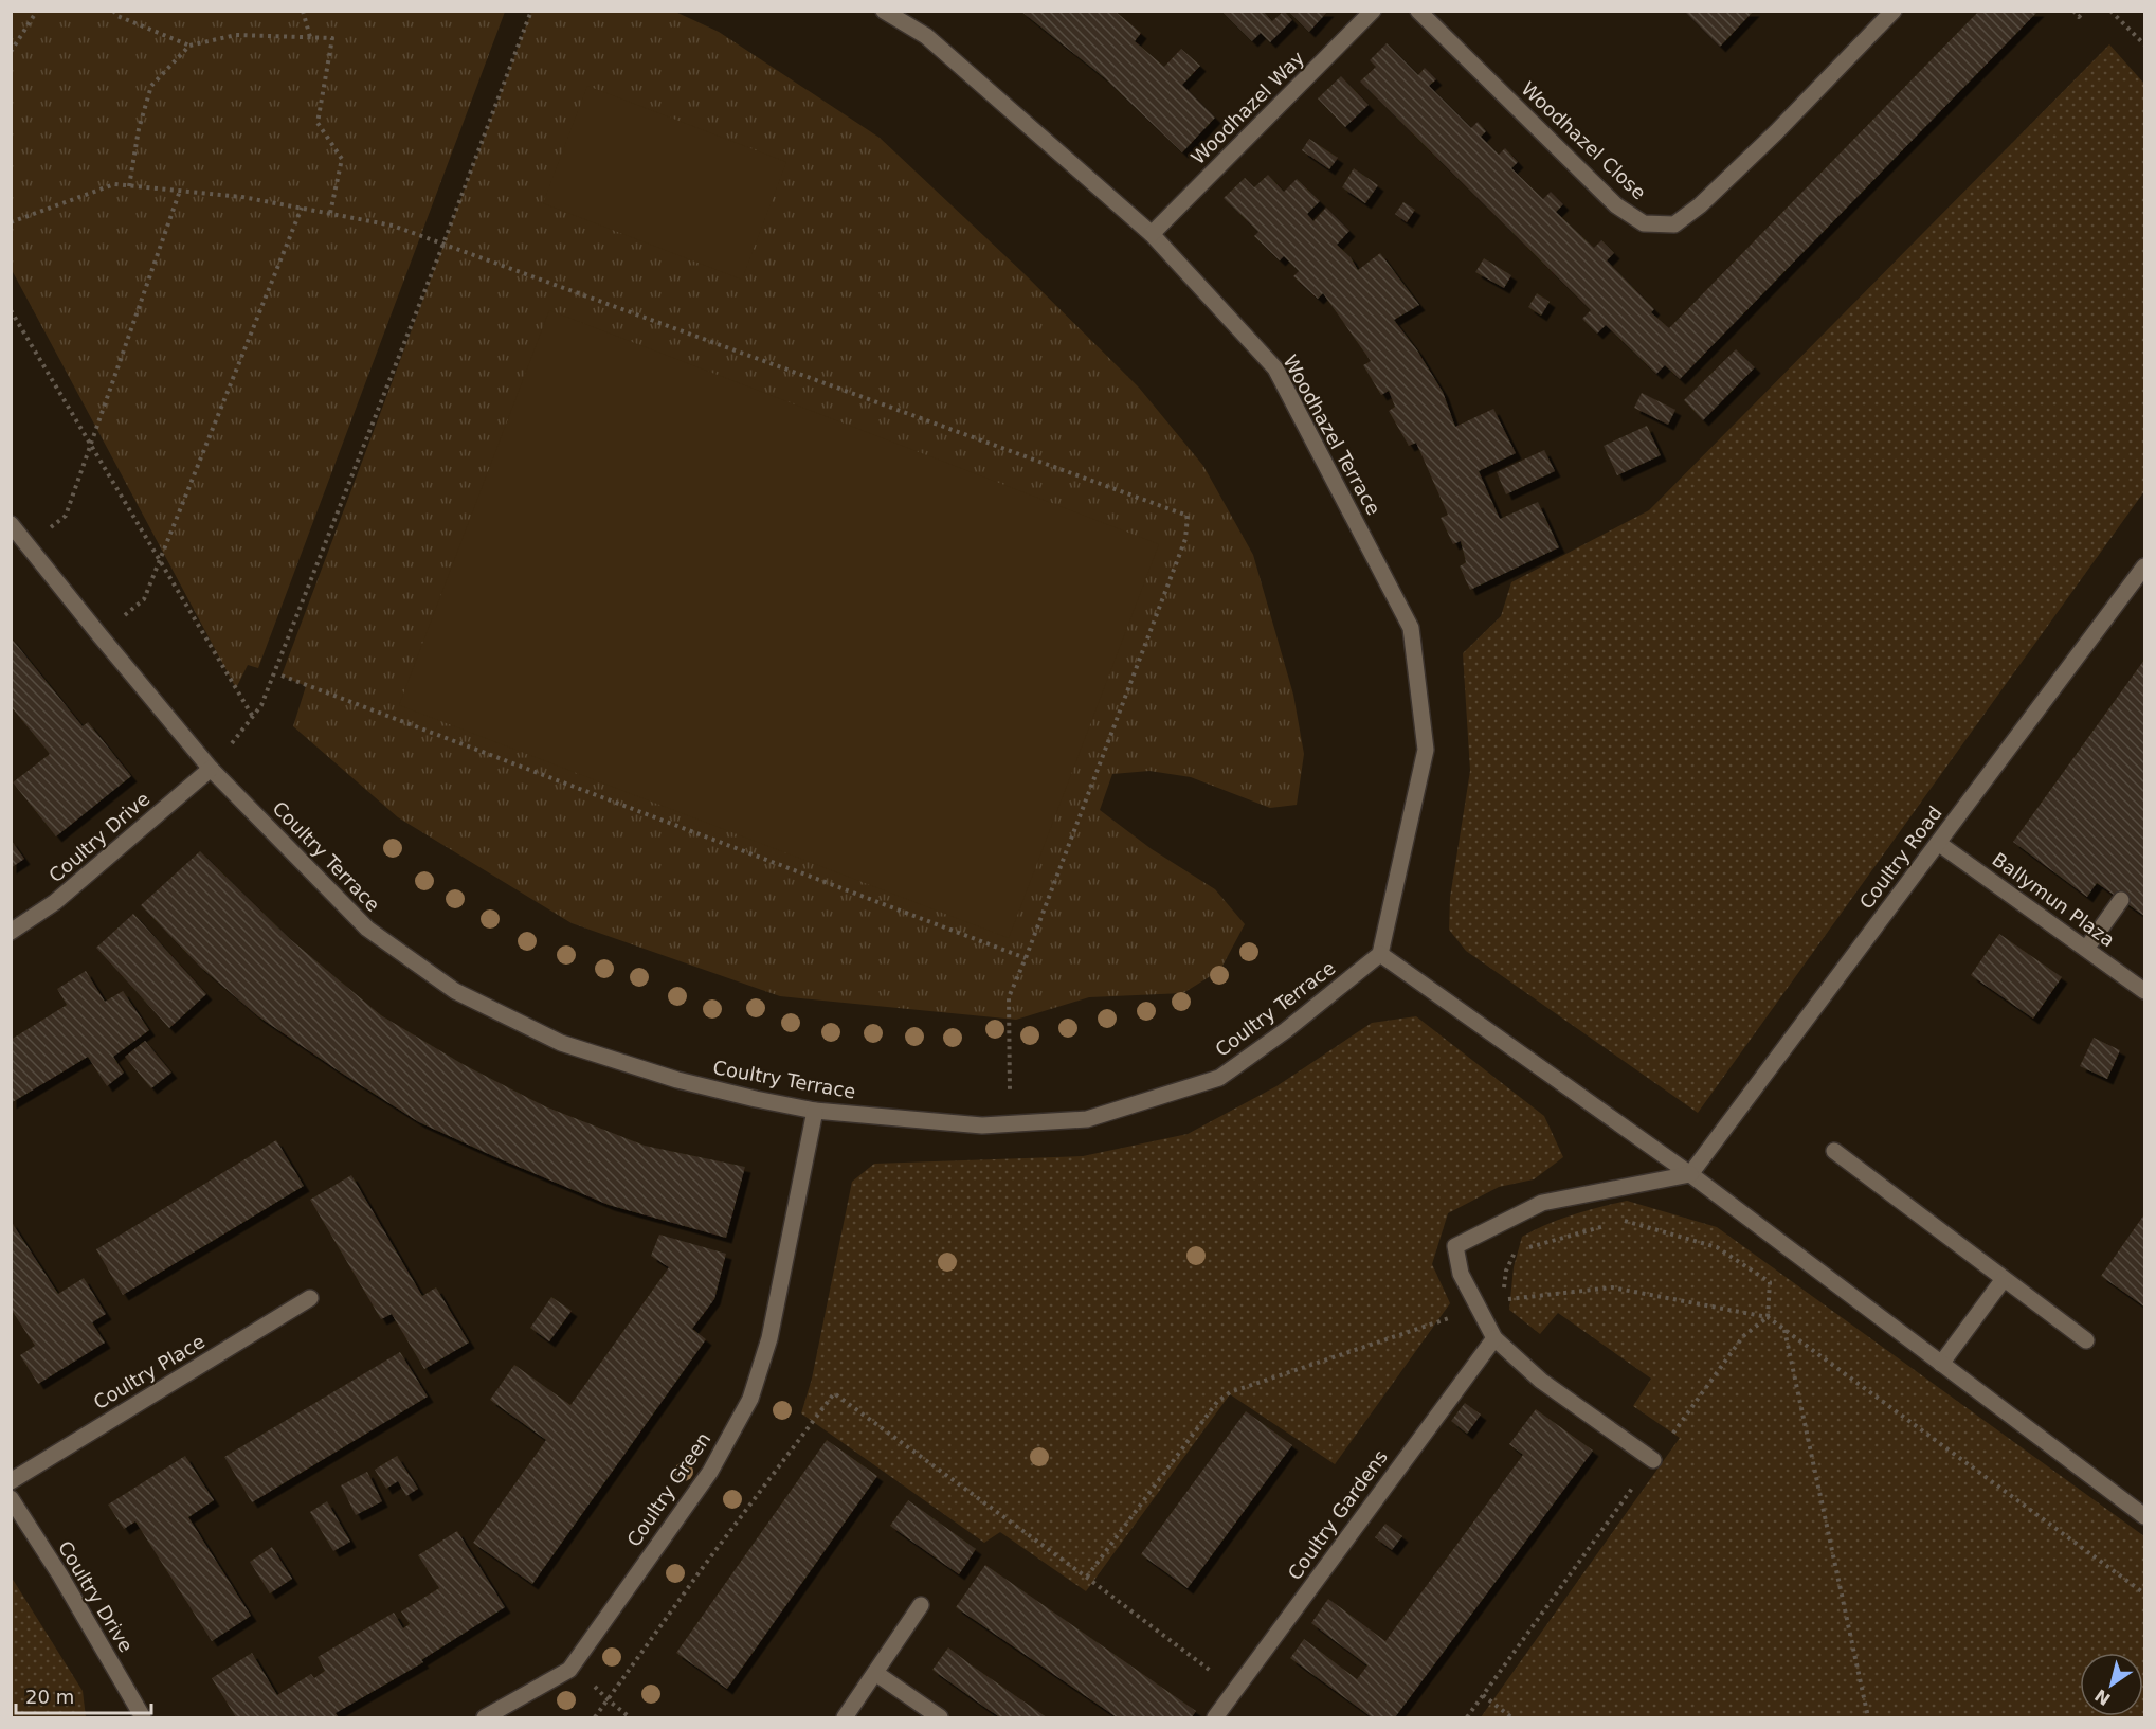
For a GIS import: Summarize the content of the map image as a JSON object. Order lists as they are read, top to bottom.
{
  "streets": {
    "street": [
      "Woodhazel Way",
      "Woodhazel Close",
      "Woodhazel Terrace",
      "Coultry Drive",
      "Coultry Terrace",
      "Coultry Road",
      "Ballymun Plaza",
      "Coultry Place",
      "Coultry Green",
      "Coultry Gardens"
    ]
  },
  "crossings": [
    ["Woodhazel Way", "Woodhazel Terrace"],
    ["Woodhazel Terrace", "Coultry Terrace"],
    ["Coultry Drive", "Coultry Terrace"],
    ["Coultry Terrace", "Coultry Green"],
    ["Coultry Road", "Ballymun Plaza"]
  ],
  "scale_bar": "20 m",
  "north": "bottom left"
}
